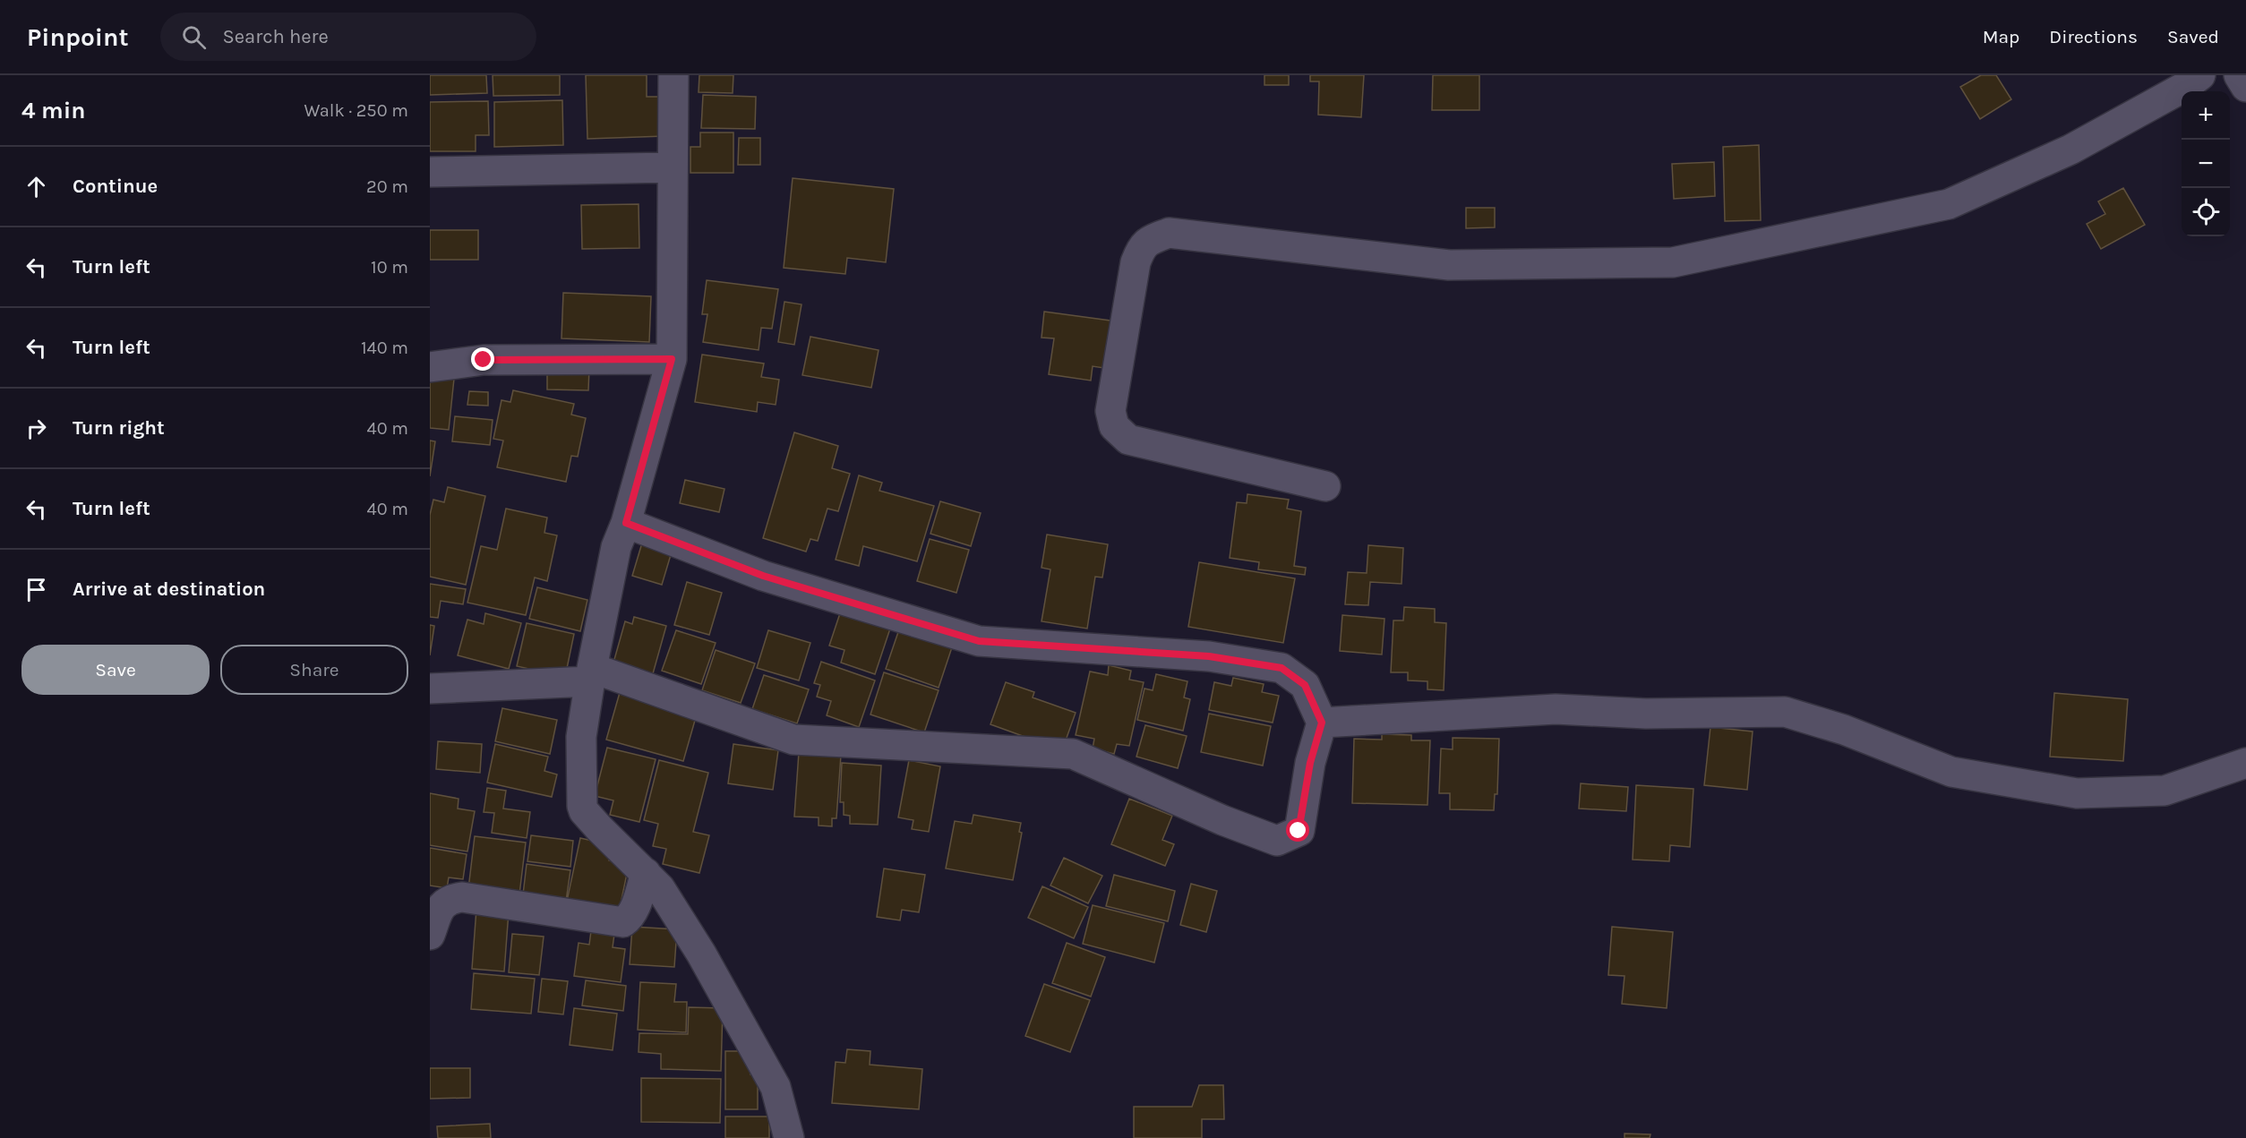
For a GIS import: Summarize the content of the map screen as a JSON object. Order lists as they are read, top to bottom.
{
  "page": {
    "header": "Pinpoint",
    "search": "Search here",
    "nav": ["Map", "Directions", "Saved"],
    "heading": ["4 min", "Walk · 250 m"],
    "map_buttons": ["+", "−"],
    "list": [
      ["Continue", "20 m"],
      ["Turn left", "10 m"],
      ["Turn left", "140 m"],
      ["Turn right", "40 m"],
      ["Turn left", "40 m"],
      "Arrive at destination"
    ],
    "buttons": ["Save", "Share"]
  }
}
